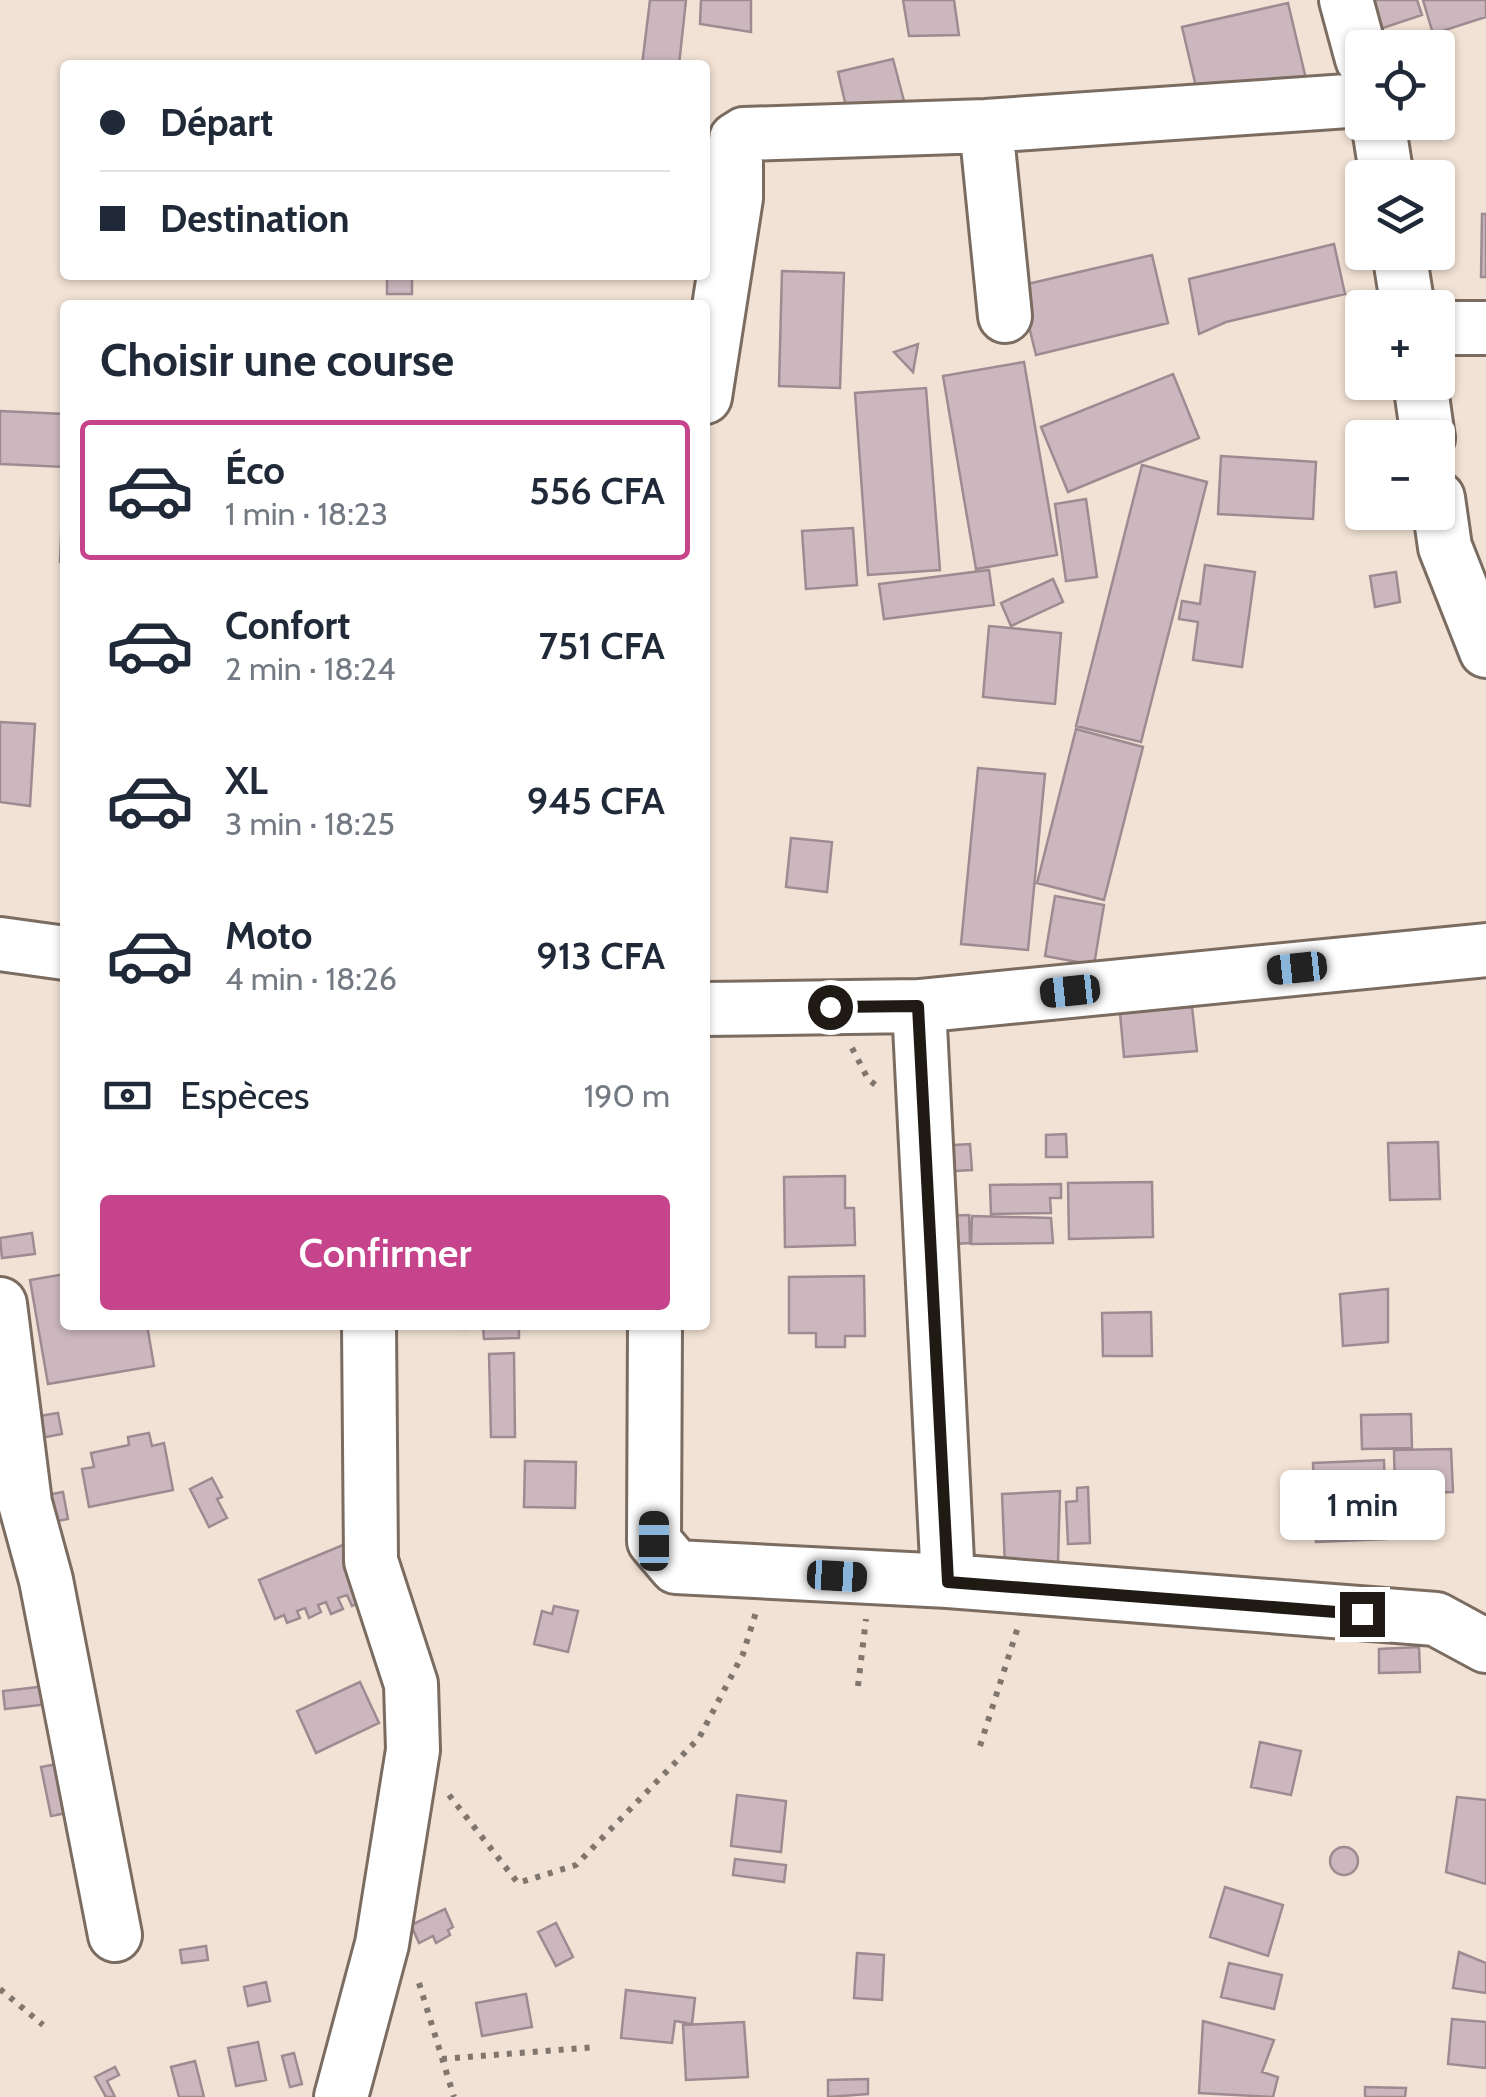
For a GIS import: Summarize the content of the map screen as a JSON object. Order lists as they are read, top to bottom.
{
  "page": {
    "map_buttons": ["+", "−"],
    "banner": ["Départ", "Destination"],
    "heading": "Choisir une course",
    "list": [
      {
        "name": "Éco",
        "note": "1 min · 18:23",
        "value": "556 CFA"
      },
      {
        "name": "Confort",
        "note": "2 min · 18:24",
        "value": "751 CFA"
      },
      {
        "name": "XL",
        "note": "3 min · 18:25",
        "value": "945 CFA"
      },
      {
        "name": "Moto",
        "note": "4 min · 18:26",
        "value": "913 CFA"
      }
    ],
    "pay": ["Espèces", "190 m"],
    "buttons": "Confirmer",
    "bubble": "1 min"
  }
}
